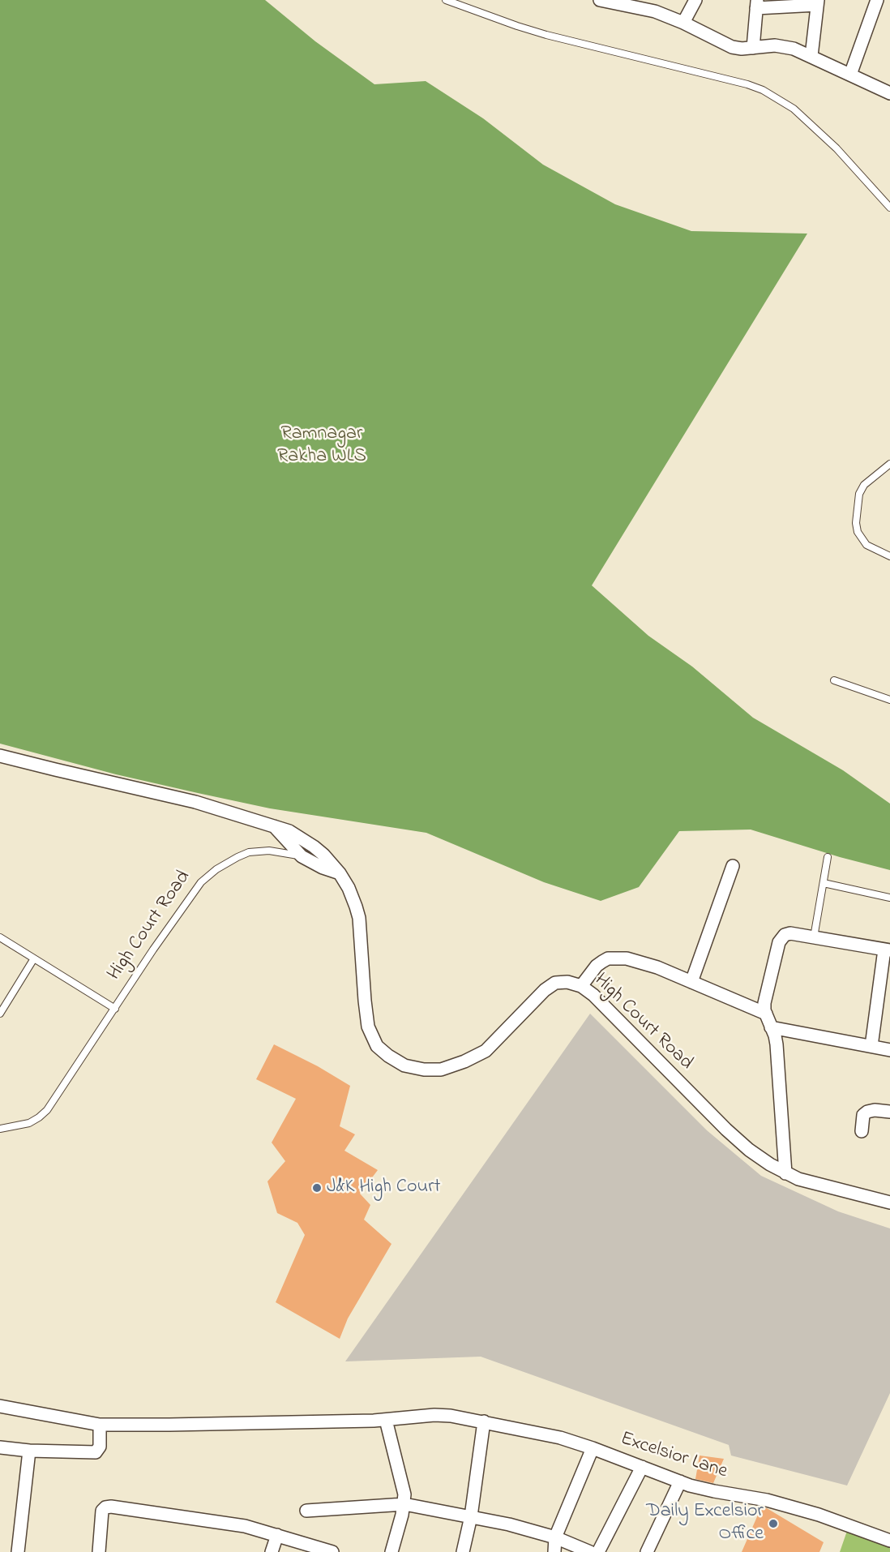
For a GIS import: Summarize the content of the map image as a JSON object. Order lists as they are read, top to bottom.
{
  "streets": {
    "street": ["High Court Road", "Excelsior Lane"]
  },
  "parks": ["Ramnagar Rakha WLS"],
  "places": ["J&K High Court", "Daily Excelsior Office"]
}
